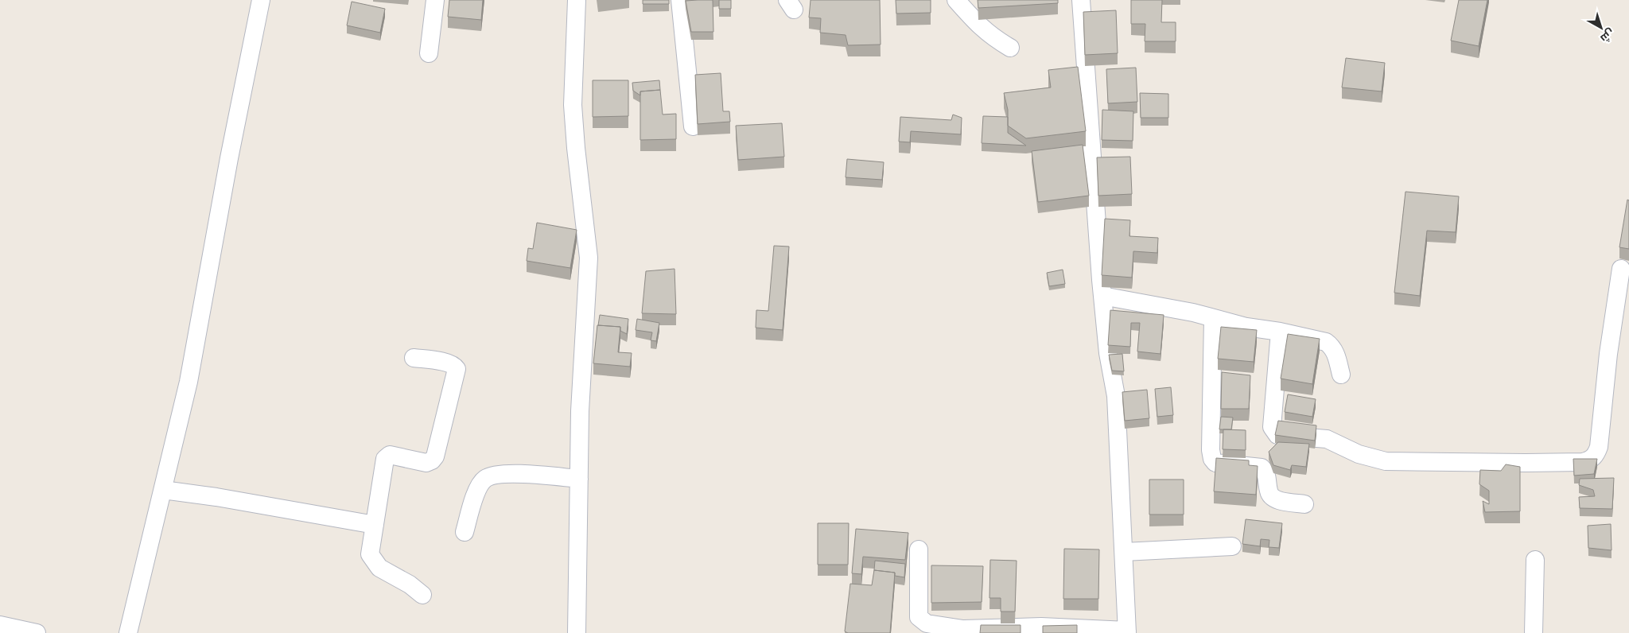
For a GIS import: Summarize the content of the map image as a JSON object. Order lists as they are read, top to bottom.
{
  "north": "bottom right"
}
